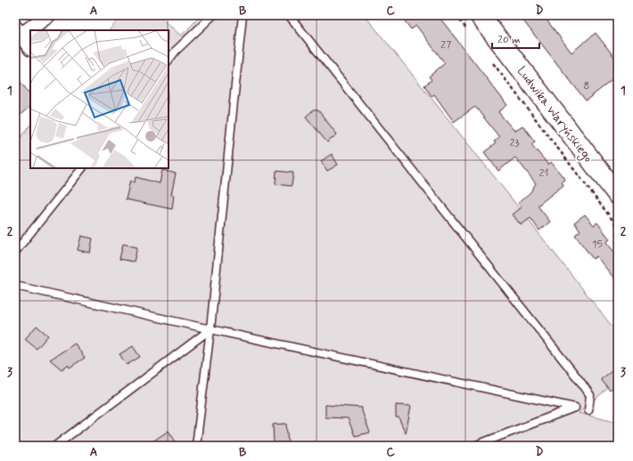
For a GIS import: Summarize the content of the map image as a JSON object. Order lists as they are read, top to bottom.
{
  "streets": {
    "street": ["Ludwika Waryńskiego"]
  },
  "house_numbers": [
    "27",
    "8",
    "23",
    "21",
    "15"
  ],
  "scale_bar": "20 m",
  "grid": {
    "columns": [
      "A",
      "B",
      "C",
      "D"
    ],
    "rows": ["1", "2", "3"]
  }
}
